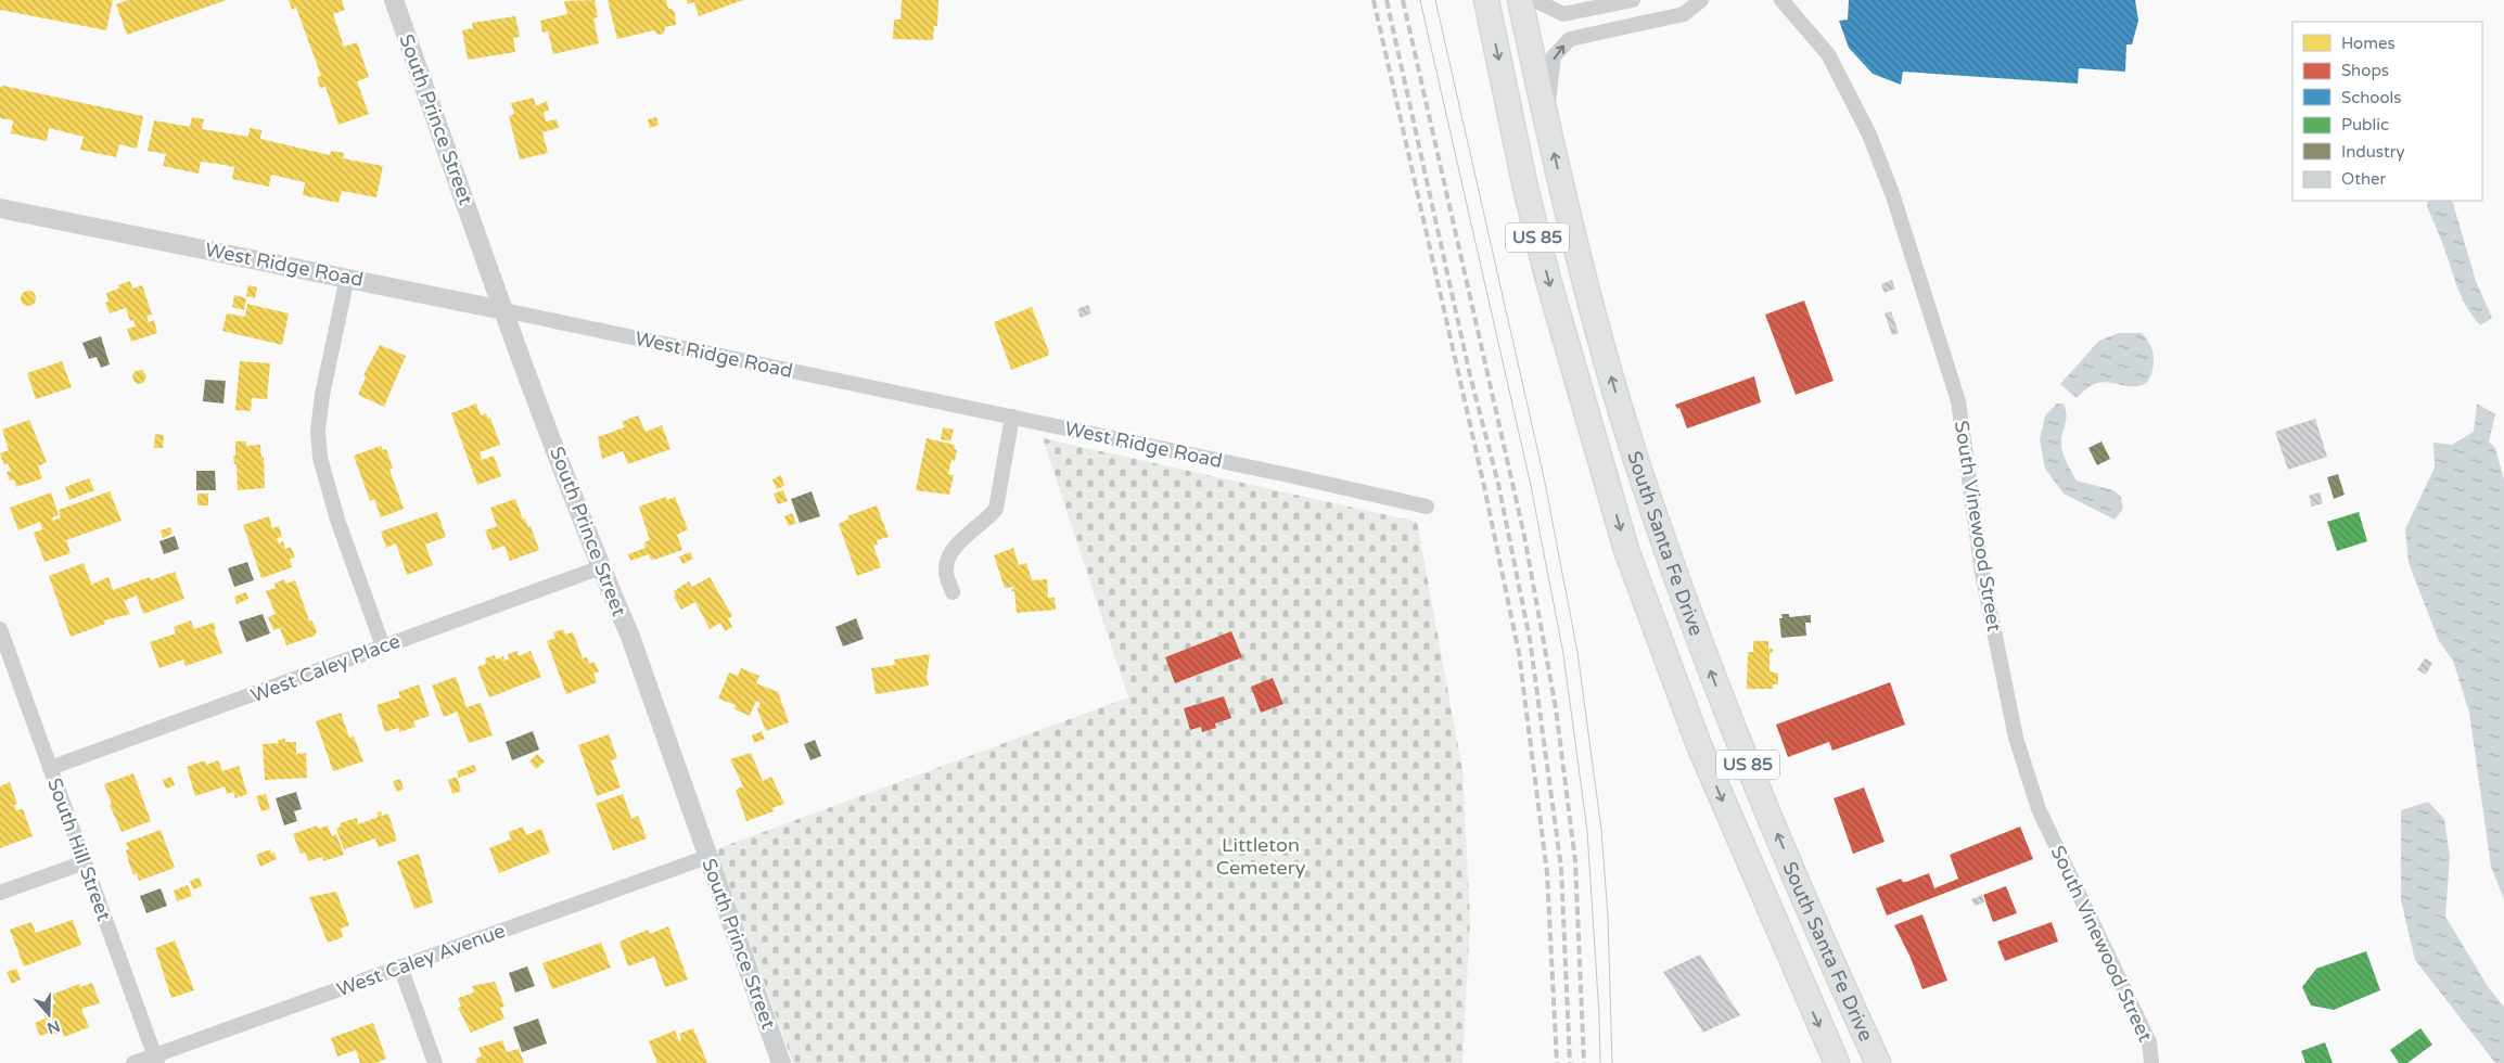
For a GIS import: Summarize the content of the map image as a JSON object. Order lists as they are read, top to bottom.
{
  "streets": {
    "highway": ["US 85", "South Santa Fe Drive"],
    "street": [
      "South Prince Street",
      "West Ridge Road",
      "South Vinewood Street",
      "West Caley Place",
      "South Hill Street",
      "West Caley Avenue"
    ]
  },
  "crossings": [
    ["South Prince Street", "West Ridge Road"],
    ["South Prince Street", "West Caley Place"],
    ["South Prince Street", "West Caley Avenue"],
    ["West Caley Place", "South Hill Street"],
    ["South Hill Street", "West Caley Avenue"]
  ],
  "parks": ["Littleton Cemetery"],
  "legend": [
    "Homes",
    "Shops",
    "Schools",
    "Public",
    "Industry",
    "Other"
  ],
  "north": "bottom"
}
